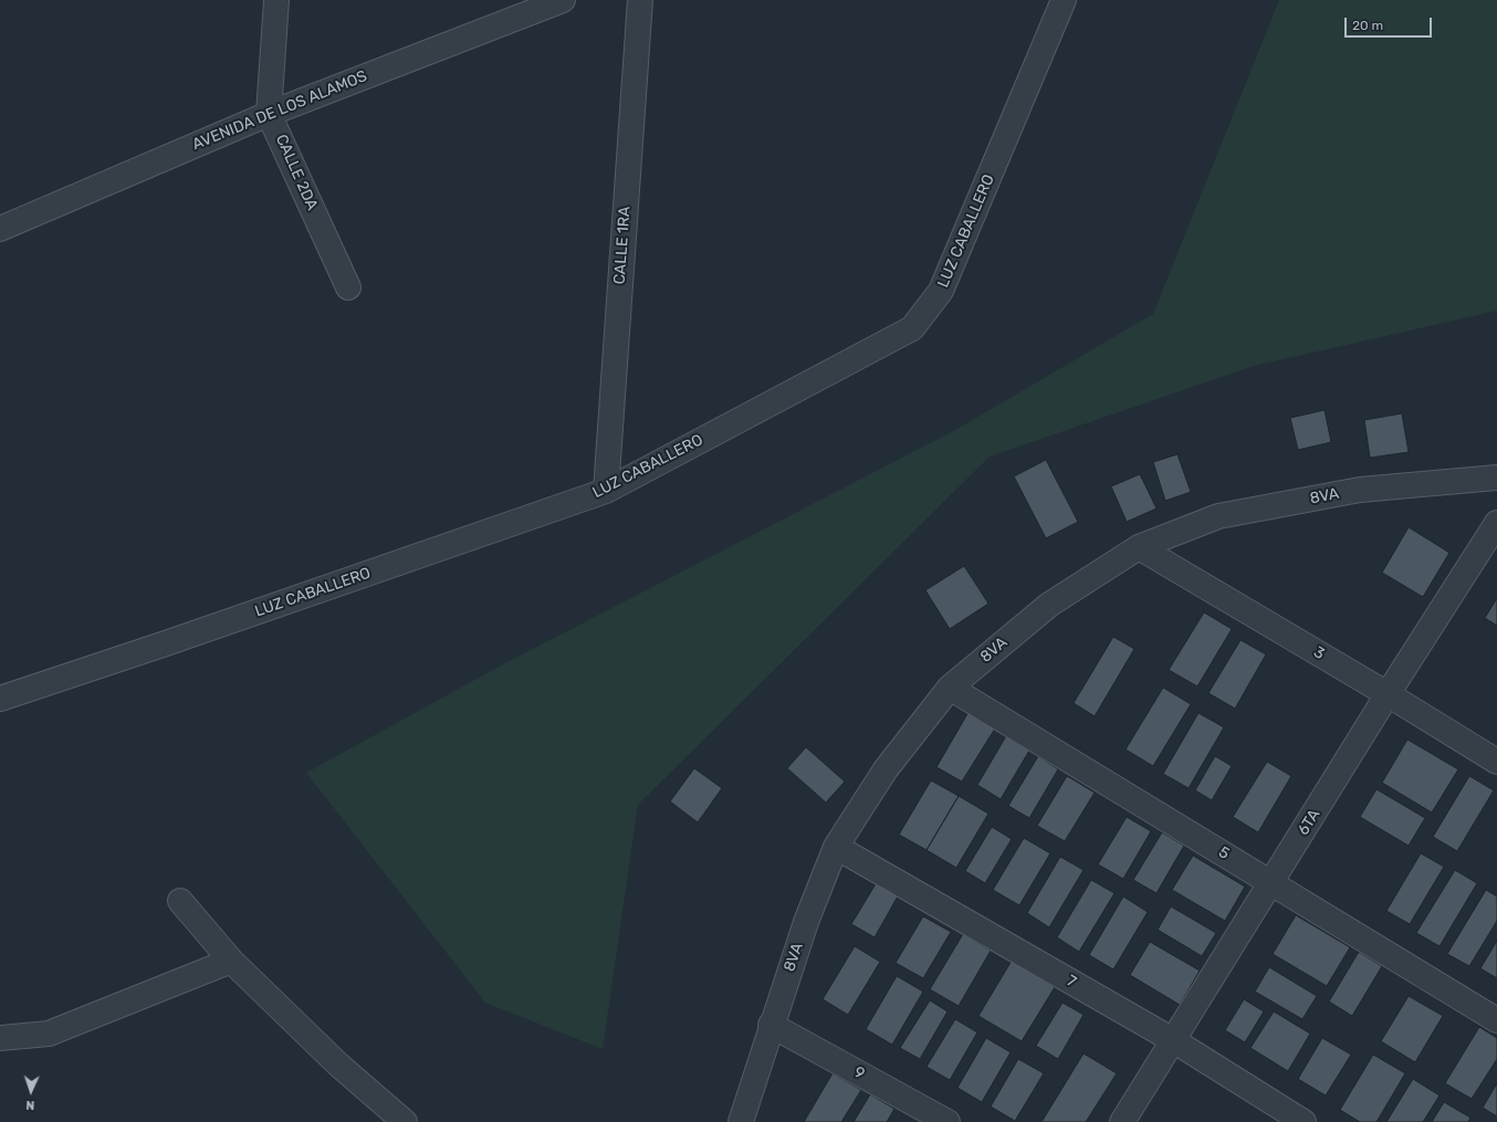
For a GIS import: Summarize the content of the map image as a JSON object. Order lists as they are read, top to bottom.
{
  "streets": {
    "street": [
      "AVENIDA DE LOS ALAMOS",
      "CALLE 2DA",
      "LUZ CABALLERO",
      "CALLE 1RA",
      "8VA",
      "3",
      "6TA",
      "5",
      "7",
      "9"
    ]
  },
  "crossings": [
    ["AVENIDA DE LOS ALAMOS", "CALLE 2DA"],
    ["LUZ CABALLERO", "CALLE 1RA"],
    ["8VA", "3"],
    ["8VA", "5"],
    ["8VA", "7"],
    ["8VA", "9"],
    ["3", "6TA"],
    ["6TA", "5"],
    ["6TA", "7"]
  ],
  "scale_bar": "20 m",
  "north": "bottom"
}
